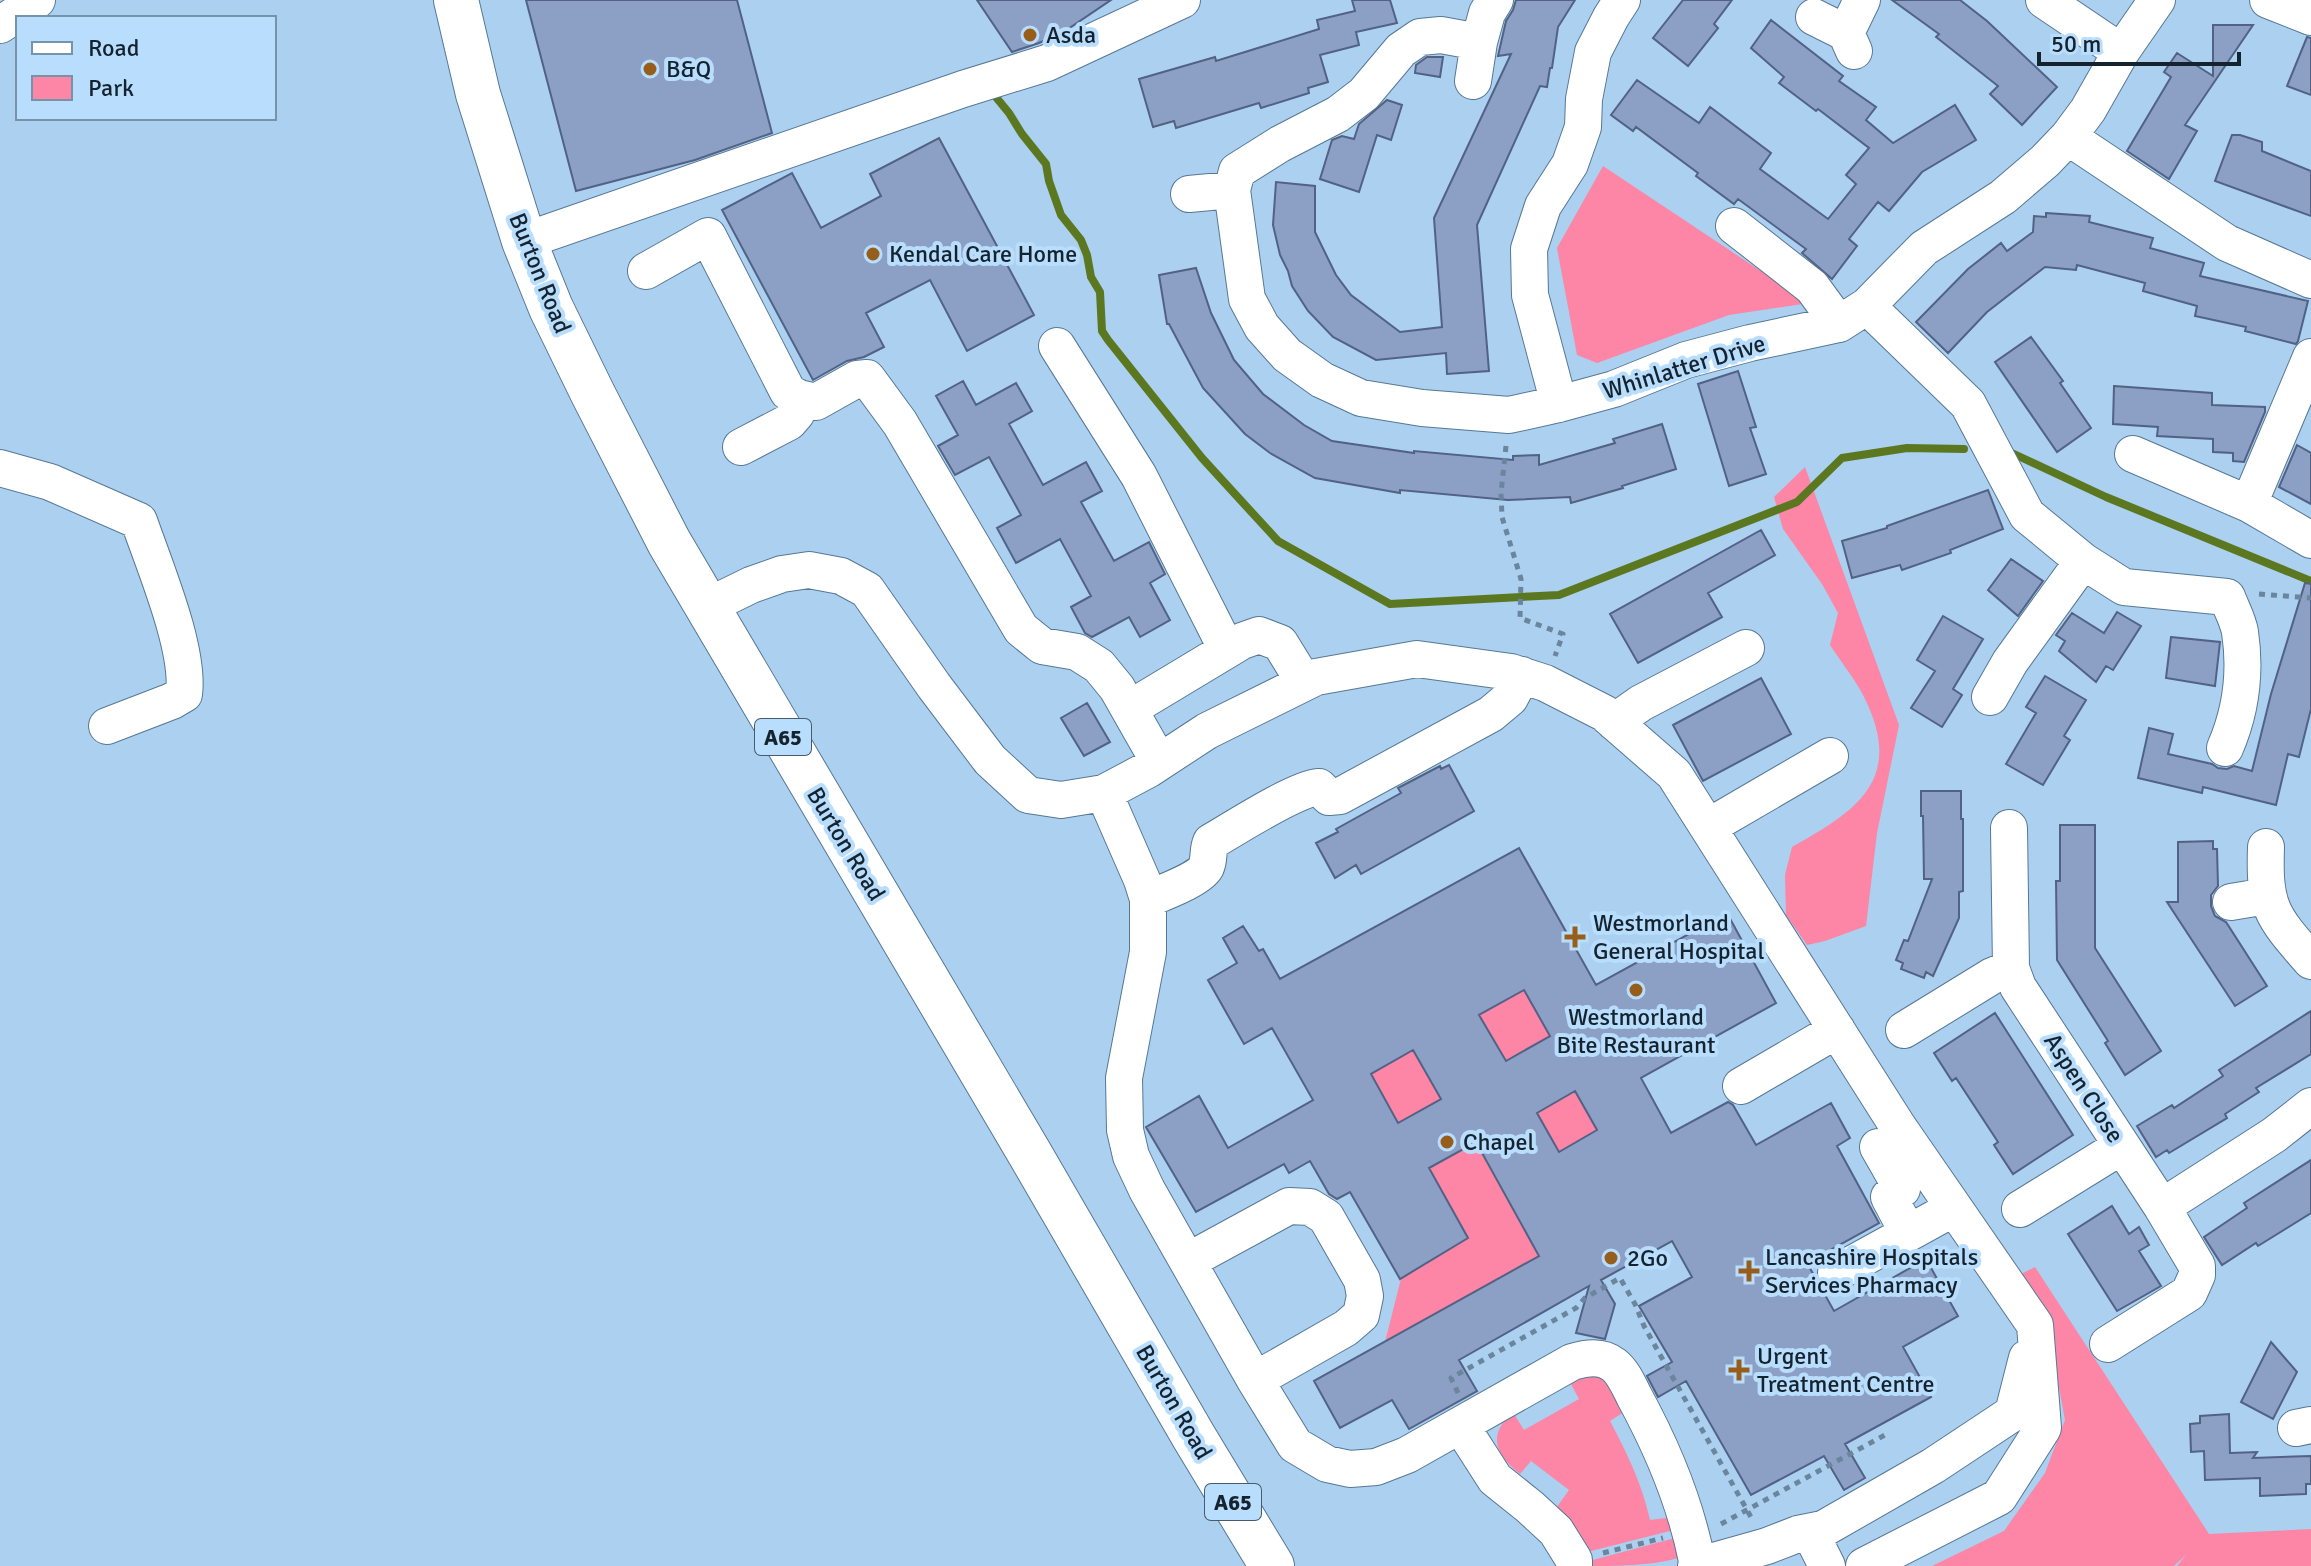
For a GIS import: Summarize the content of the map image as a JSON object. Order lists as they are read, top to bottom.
{
  "streets": {
    "main road": ["Burton Road", "A65"],
    "street": ["Whinlatter Drive", "Aspen Close"]
  },
  "places": {
    "other": [
      "Asda",
      "B&Q",
      "Kendal Care Home",
      "Westmorland Bite Restaurant",
      "Chapel",
      "2Go"
    ],
    "health": ["Westmorland General Hospital", "Lancashire Hospitals Services Pharmacy", "Urgent Treatment Centre"]
  },
  "legend": ["Road", "Park"],
  "scale_bar": "50 m"
}
